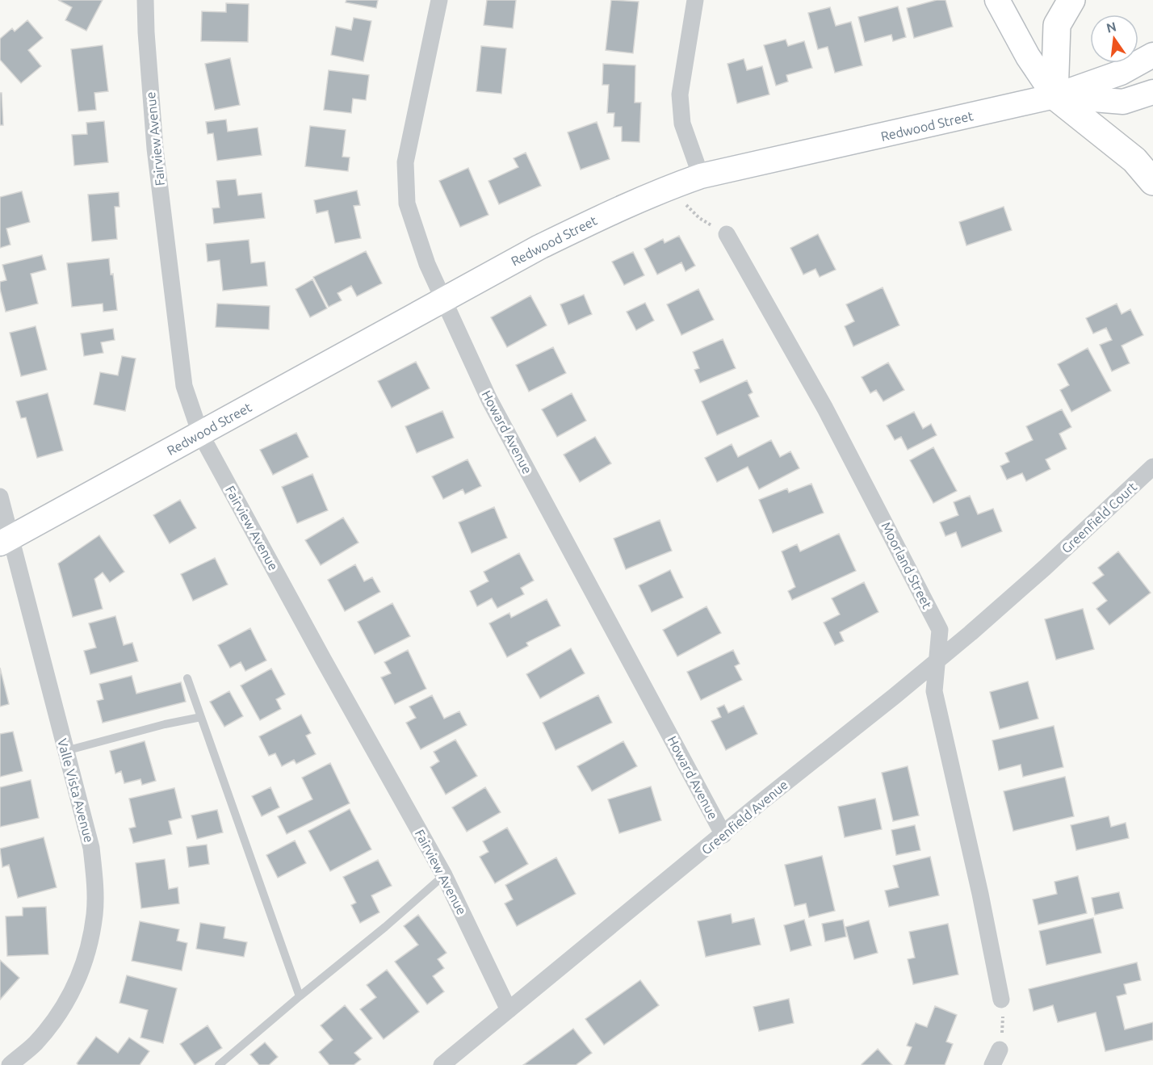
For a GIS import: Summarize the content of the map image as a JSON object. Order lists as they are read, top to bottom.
{
  "streets": {
    "main road": ["Redwood Street"],
    "street": [
      "Fairview Avenue",
      "Howard Avenue",
      "Greenfield Court",
      "Moorland Street",
      "Valle Vista Avenue",
      "Greenfield Avenue"
    ]
  },
  "crossings": [
    ["Redwood Street", "Fairview Avenue"],
    ["Redwood Street", "Howard Avenue"],
    ["Redwood Street", "Valle Vista Avenue"],
    ["Fairview Avenue", "Greenfield Avenue"],
    ["Howard Avenue", "Greenfield Avenue"],
    ["Greenfield Court", "Greenfield Avenue"],
    ["Moorland Street", "Greenfield Avenue"]
  ],
  "north": "top"
}
